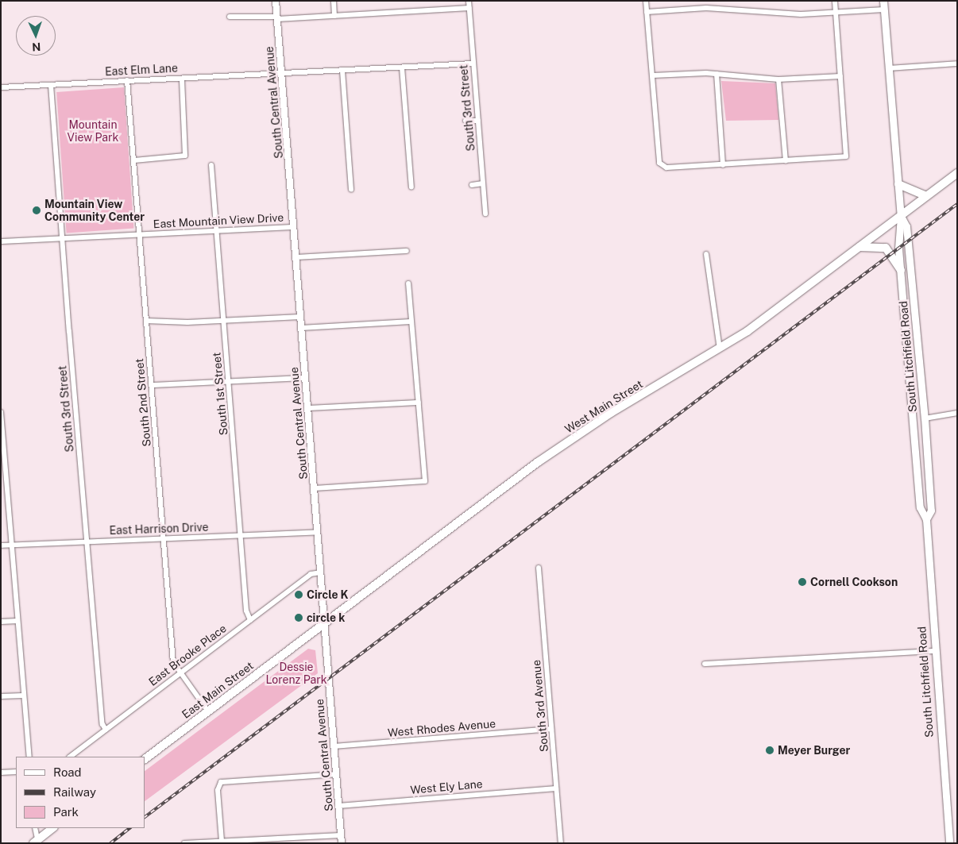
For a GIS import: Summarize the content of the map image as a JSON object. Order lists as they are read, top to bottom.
{
  "streets": {
    "main road": ["South Litchfield Road", "West Main Street", "East Main Street"],
    "street": [
      "East Elm Lane",
      "South Central Avenue",
      "South 3rd Street",
      "East Mountain View Drive",
      "South 1st Street",
      "South 2nd Street",
      "East Harrison Drive",
      "East Brooke Place",
      "South 3rd Avenue",
      "West Rhodes Avenue",
      "West Ely Lane"
    ]
  },
  "crossings": [
    ["East Elm Lane", "South Central Avenue"],
    ["East Elm Lane", "South 3rd Street"],
    ["East Elm Lane", "South 2nd Street"],
    ["South Central Avenue", "East Mountain View Drive"],
    ["South Central Avenue", "West Main Street"],
    ["South Central Avenue", "East Harrison Drive"],
    ["South Central Avenue", "East Brooke Place"],
    ["South Central Avenue", "East Main Street"],
    ["South Central Avenue", "West Rhodes Avenue"],
    ["South Central Avenue", "West Ely Lane"],
    ["South 3rd Street", "East Mountain View Drive"],
    ["South 3rd Street", "East Harrison Drive"],
    ["South 3rd Street", "East Brooke Place"],
    ["East Mountain View Drive", "South 1st Street"],
    ["East Mountain View Drive", "South 2nd Street"],
    ["South Litchfield Road", "West Main Street"],
    ["South 1st Street", "East Harrison Drive"],
    ["South 1st Street", "East Brooke Place"],
    ["South 2nd Street", "East Harrison Drive"],
    ["South 2nd Street", "East Brooke Place"],
    ["South 2nd Street", "East Main Street"],
    ["West Main Street", "East Main Street"],
    ["South 3rd Avenue", "West Rhodes Avenue"],
    ["South 3rd Avenue", "West Ely Lane"]
  ],
  "parks": ["Mountain View Park", "Dessie Lorenz Park"],
  "places": [
    "Mountain View Community Center",
    "Cornell Cookson",
    "Circle K",
    "circle k",
    "Meyer Burger"
  ],
  "legend": ["Road", "Railway", "Park"],
  "north": "bottom"
}
